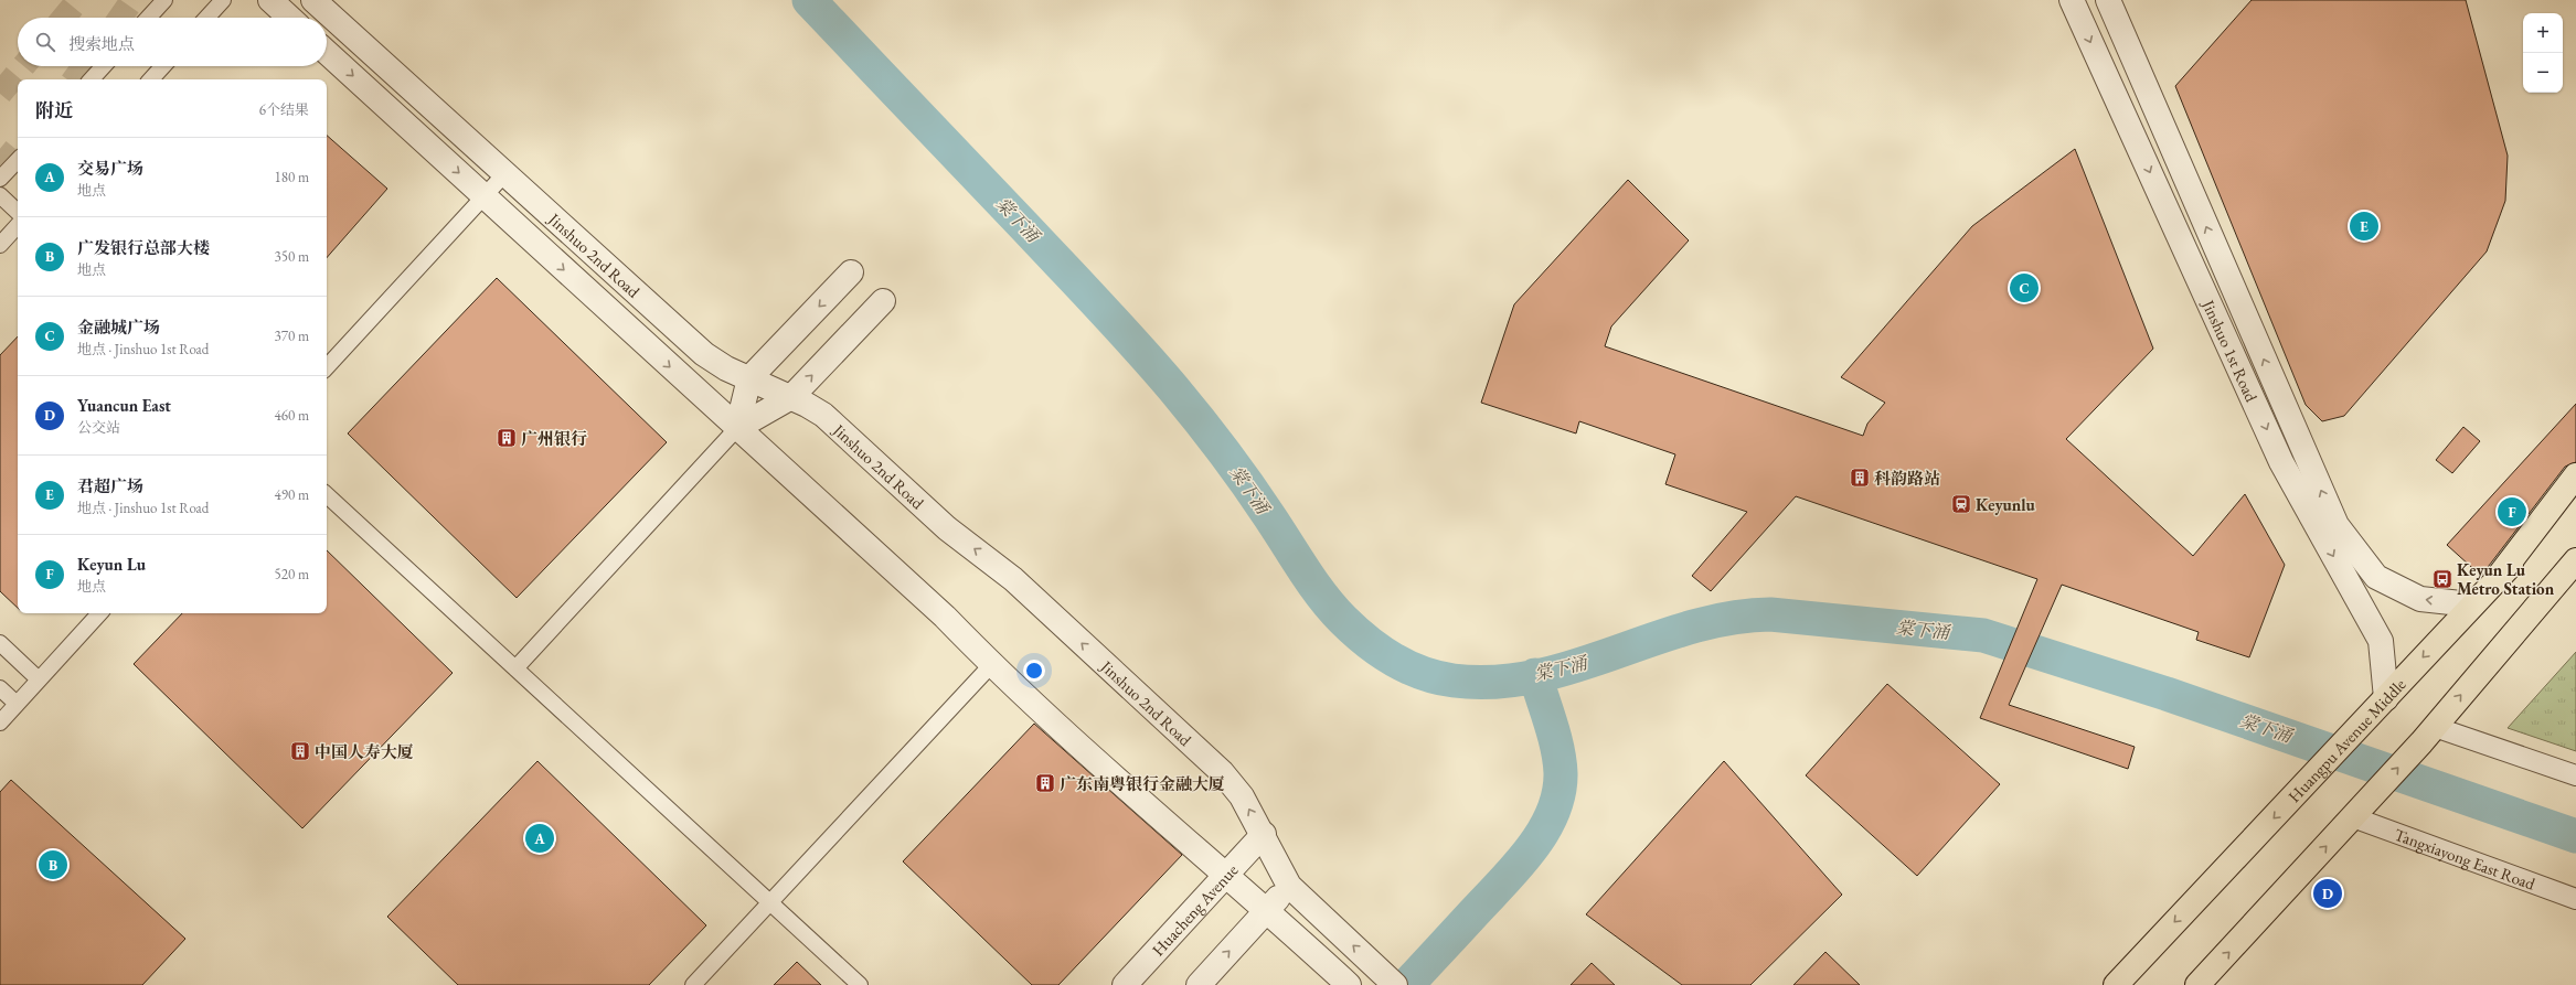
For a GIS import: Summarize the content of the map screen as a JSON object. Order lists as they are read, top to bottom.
{
  "streets": {
    "main road": ["Huangpu Avenue Middle"],
    "street": [
      "Jinshuo 2nd Road",
      "Jinshuo 1st Road",
      "Tangxiayong East Road",
      "Huacheng Avenue"
    ]
  },
  "crossings": [
    ["Jinshuo 2nd Road", "Huacheng Avenue"],
    ["Jinshuo 1st Road", "Huangpu Avenue Middle"]
  ],
  "water": ["棠下涌"],
  "places": {
    "building": [
      "广州银行",
      "科韵路站",
      "中国人寿大厦",
      "广东南粤银行金融大厦"
    ],
    "station": ["Keyunlu"],
    "bus stop": ["Keyun Lu Metro Station"]
  },
  "page": {
    "map_buttons": ["+", "−"],
    "search": "搜索地点",
    "heading": ["附近", "6个结果"],
    "list": [
      {
        "mark": "A",
        "name": "交易广场",
        "note": "地点",
        "value": "180 m"
      },
      {
        "mark": "B",
        "name": "广发银行总部大楼",
        "note": "地点",
        "value": "350 m"
      },
      {
        "mark": "C",
        "name": "金融城广场",
        "note": "地点 · Jinshuo 1st Road",
        "value": "370 m"
      },
      {
        "mark": "D",
        "name": "Yuancun East",
        "note": "公交站",
        "value": "460 m"
      },
      {
        "mark": "E",
        "name": "君超广场",
        "note": "地点 · Jinshuo 1st Road",
        "value": "490 m"
      },
      {
        "mark": "F",
        "name": "Keyun Lu",
        "note": "地点",
        "value": "520 m"
      }
    ],
    "pins": [
      "E",
      "C",
      "F",
      "A",
      "B",
      "D"
    ]
  }
}
